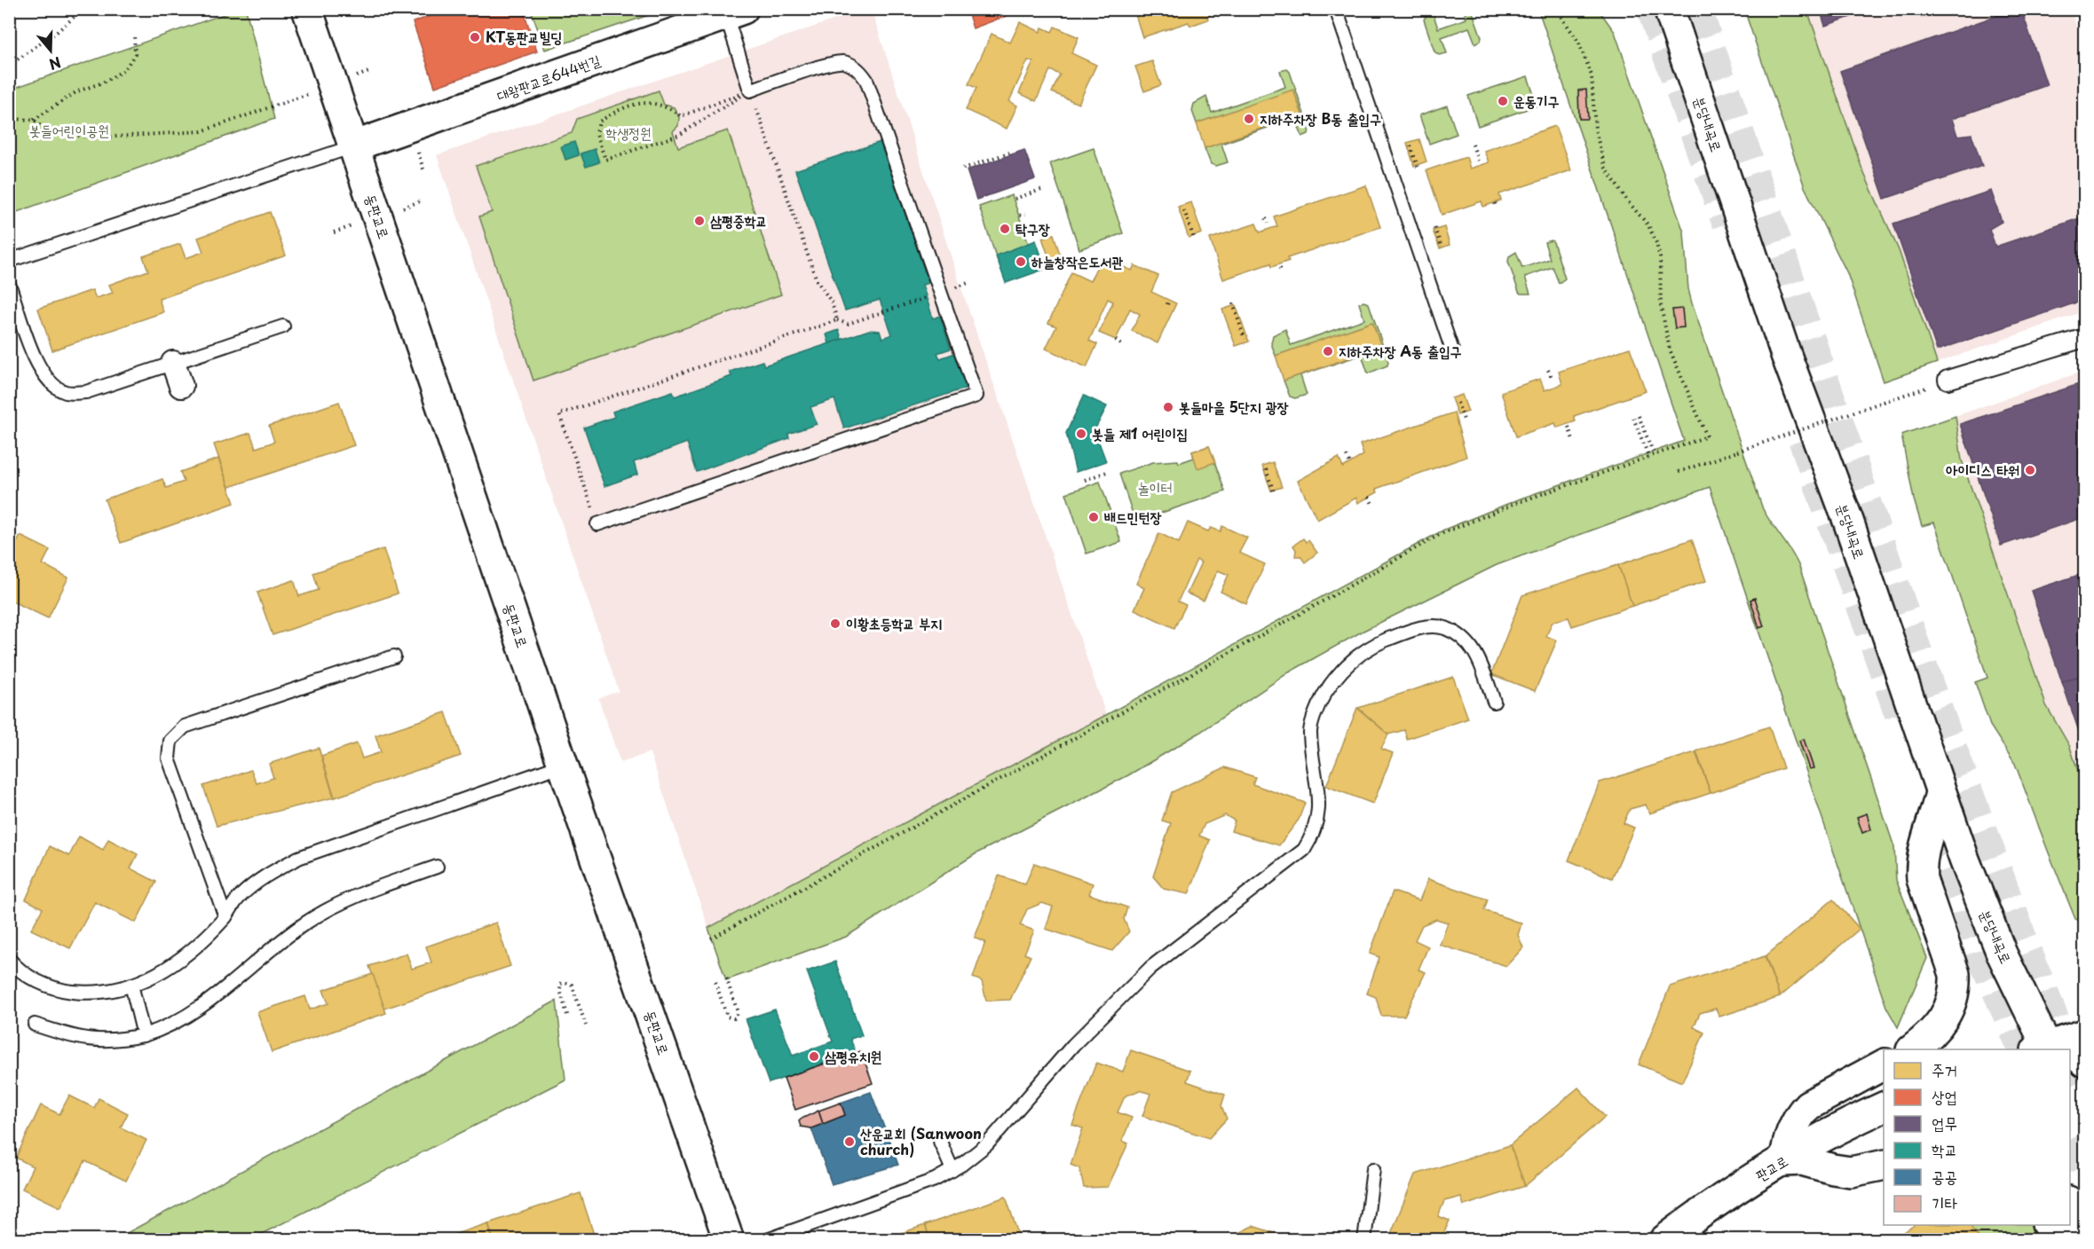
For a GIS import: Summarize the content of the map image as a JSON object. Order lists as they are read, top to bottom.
{
  "streets": {
    "main road": [
      "대왕판교로644번길",
      "분당내곡로",
      "동판교로",
      "판교로"
    ]
  },
  "crossings": [
    ["대왕판교로644번길", "동판교로"]
  ],
  "parks": ["봇들어린이공원", "학생정원", "놀이터"],
  "places": [
    "KT동판교빌딩",
    "운동기구",
    "지하주차장 B동 출입구",
    "삼평중학교",
    "탁구장",
    "하늘창작은도서관",
    "지하주차장 A동 출입구",
    "봇들마을 5단지 광장",
    "봇들 제1 어린이집",
    "아이디스 타워",
    "배드민턴장",
    "이황초등학교 부지",
    "삼평유치원",
    "산운교회 (Sanwoon church)"
  ],
  "legend": [
    "주거",
    "상업",
    "업무",
    "학교",
    "공공",
    "기타"
  ],
  "north": "bottom"
}
